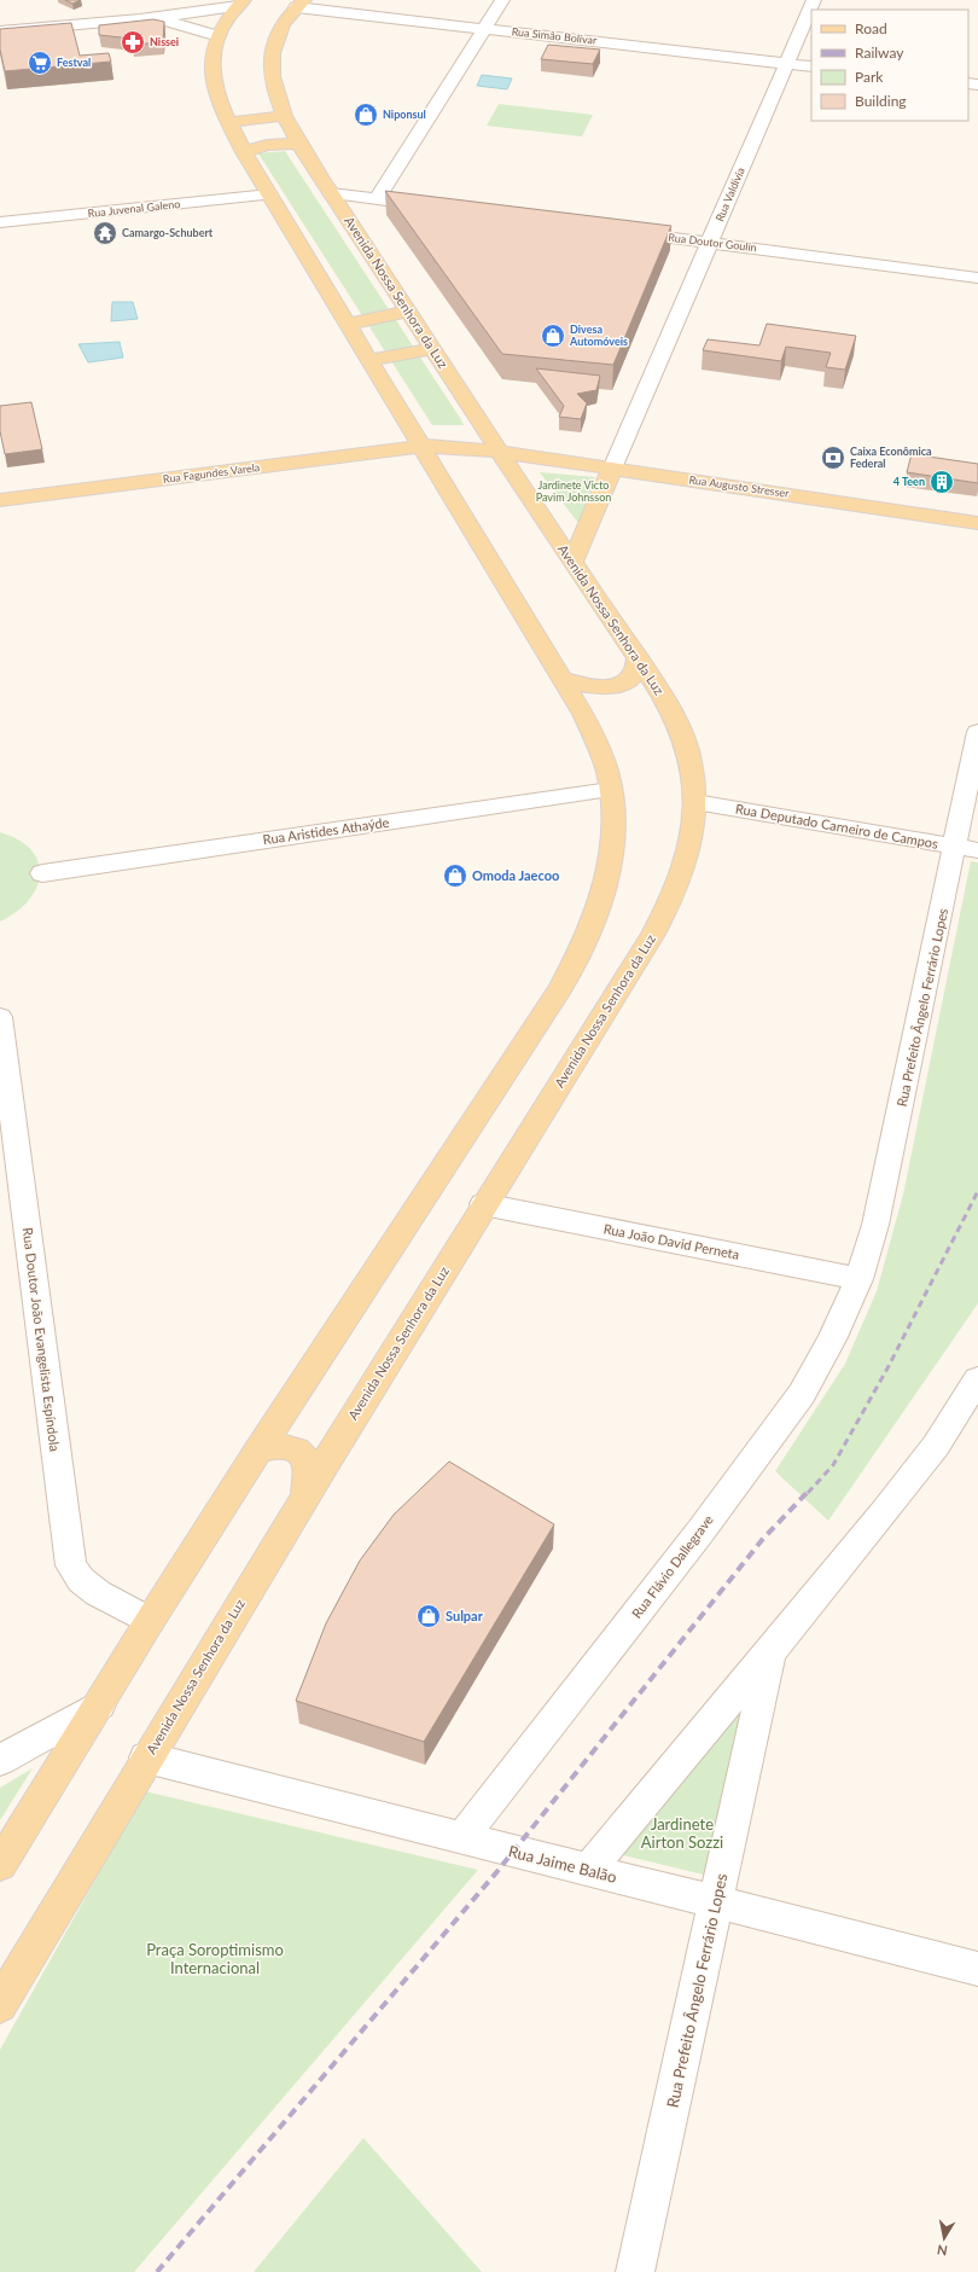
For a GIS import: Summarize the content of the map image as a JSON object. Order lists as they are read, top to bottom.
{
  "streets": {
    "main road": ["Avenida Nossa Senhora da Luz", "Rua Fagundes Varela", "Rua Augusto Stresser"],
    "street": [
      "Rua Simão Bolívar",
      "Rua Valdívia",
      "Rua Juvenal Galeno",
      "Rua Doutor Goulin",
      "Rua Deputado Carneiro de Campos",
      "Rua Aristides Athaýde",
      "Rua Prefeito Ângelo Ferrário Lopes",
      "Rua João David Perneta",
      "Rua Doutor João Evangelista Espíndola",
      "Rua Flávio Dallegrave",
      "Rua Jaime Balão"
    ]
  },
  "crossings": [
    ["Rua Simão Bolívar", "Rua Valdívia"],
    ["Rua Simão Bolívar", "Avenida Nossa Senhora da Luz"],
    ["Rua Valdívia", "Rua Doutor Goulin"],
    ["Rua Valdívia", "Rua Augusto Stresser"],
    ["Avenida Nossa Senhora da Luz", "Rua Fagundes Varela"],
    ["Avenida Nossa Senhora da Luz", "Rua Augusto Stresser"],
    ["Avenida Nossa Senhora da Luz", "Rua Deputado Carneiro de Campos"],
    ["Avenida Nossa Senhora da Luz", "Rua João David Perneta"],
    ["Avenida Nossa Senhora da Luz", "Rua Jaime Balão"],
    ["Rua Fagundes Varela", "Rua Augusto Stresser"],
    ["Rua Deputado Carneiro de Campos", "Rua Prefeito Ângelo Ferrário Lopes"],
    ["Rua Prefeito Ângelo Ferrário Lopes", "Rua João David Perneta"],
    ["Rua Prefeito Ângelo Ferrário Lopes", "Rua Flávio Dallegrave"],
    ["Rua Prefeito Ângelo Ferrário Lopes", "Rua Jaime Balão"],
    ["Rua João David Perneta", "Rua Flávio Dallegrave"],
    ["Rua Flávio Dallegrave", "Rua Jaime Balão"]
  ],
  "parks": ["Jardinete Victo Pavim Johnsson", "Jardinete Airton Sozzi", "Praça Soroptimismo Internacional"],
  "places": {
    "pharmacy": ["Nissei"],
    "supermarket": ["Festval"],
    "shop": [
      "Niponsul",
      "Divesa Automóveis",
      "Omoda Jaecoo",
      "Sulpar"
    ],
    "temple": ["Camargo-Schubert"],
    "bank": ["Caixa Econômica Federal"],
    "building": ["4 Teen"]
  },
  "legend": [
    "Road",
    "Railway",
    "Park",
    "Building"
  ],
  "north": "bottom"
}
